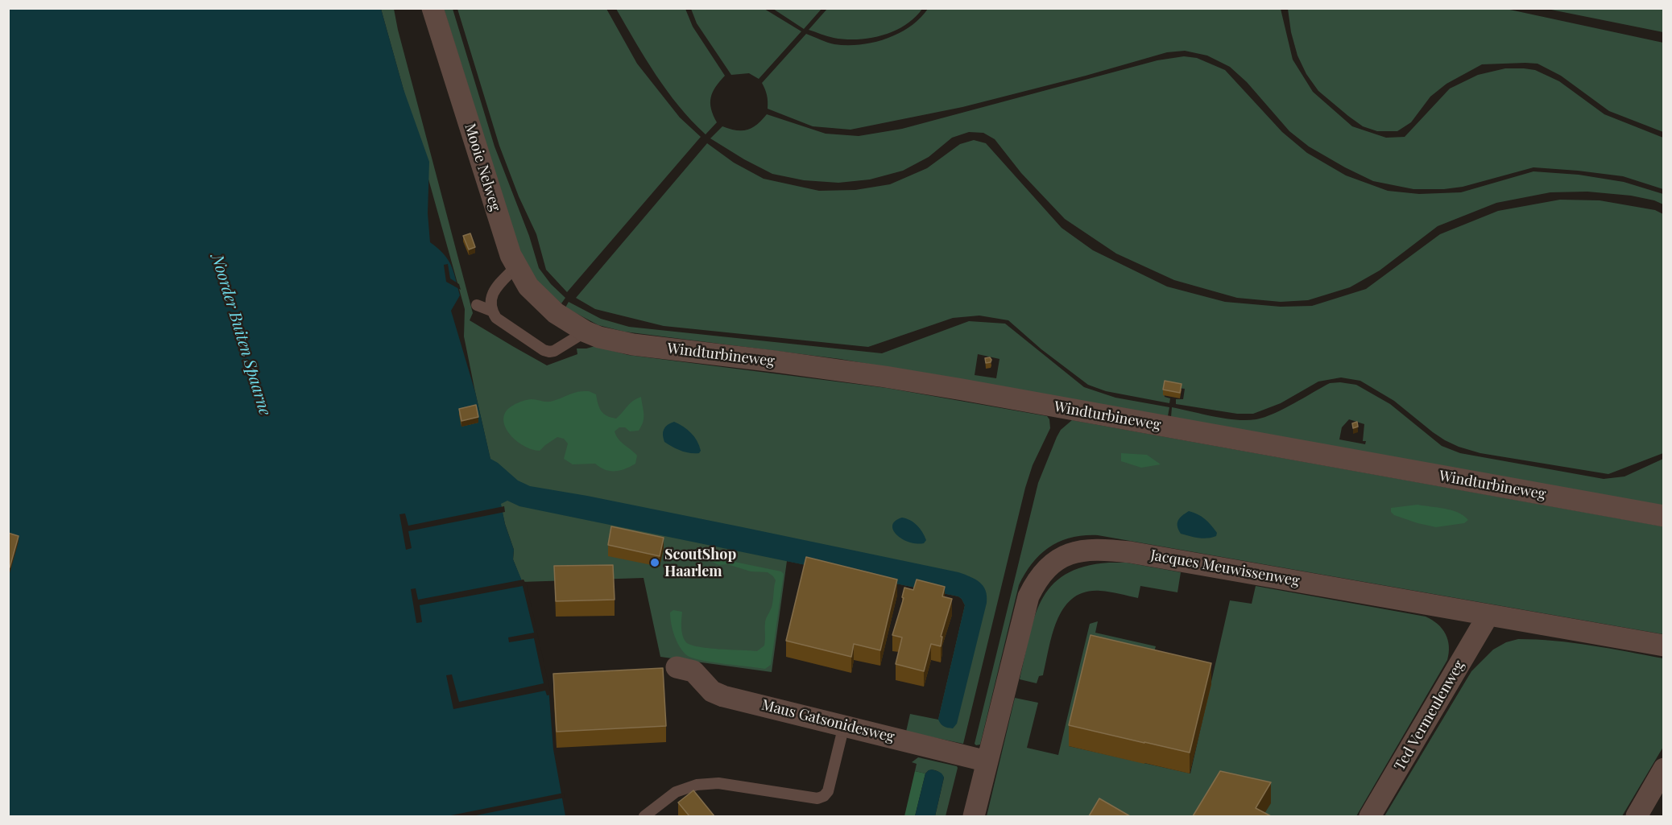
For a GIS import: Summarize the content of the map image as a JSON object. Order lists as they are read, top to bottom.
{
  "streets": {
    "street": [
      "Mooie Nelweg",
      "Windturbineweg",
      "Jacques Meuwissenweg",
      "Ted Vermeulenweg",
      "Maus Gatsonidesweg"
    ]
  },
  "crossings": [
    ["Mooie Nelweg", "Windturbineweg"],
    ["Jacques Meuwissenweg", "Ted Vermeulenweg"],
    ["Jacques Meuwissenweg", "Maus Gatsonidesweg"]
  ],
  "water": ["Noorder Buiten Spaarne"],
  "places": ["ScoutShop Haarlem"]
}
